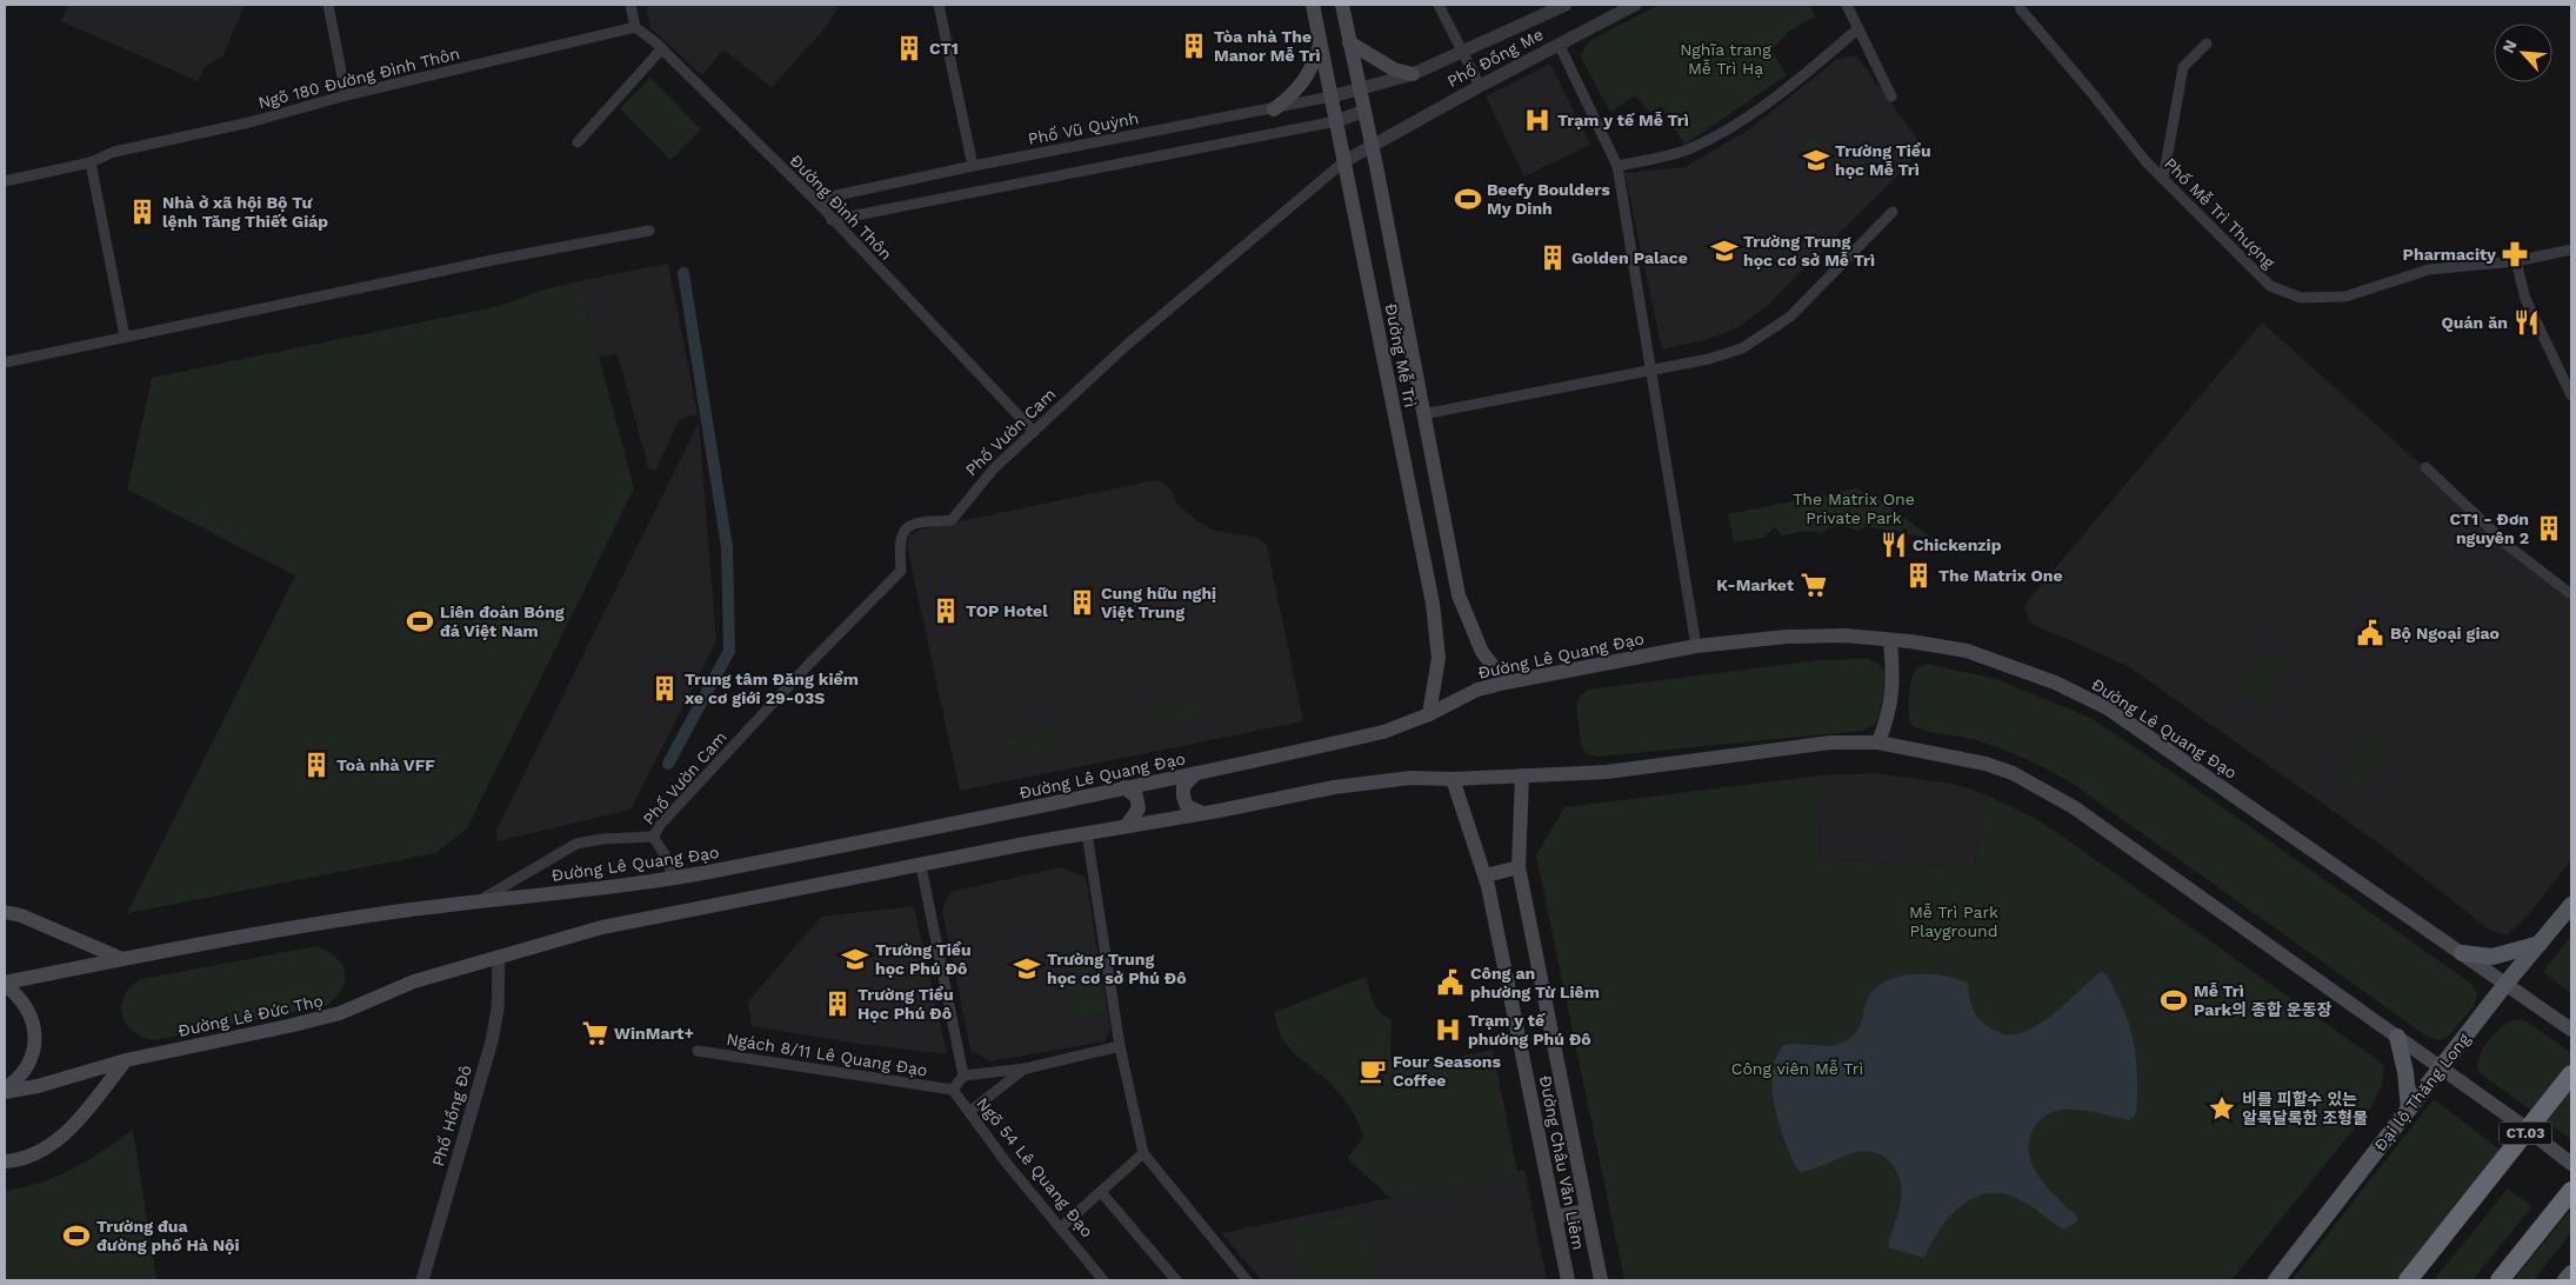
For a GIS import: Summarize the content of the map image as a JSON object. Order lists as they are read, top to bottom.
{
  "streets": {
    "highway": ["CT.03"],
    "main road": [
      "Đường Mễ Trì",
      "Đường Lê Quang Đạo",
      "Đường Lê Đức Thọ",
      "Đại lộ Thăng Long",
      "Đường Châu Văn Liêm"
    ],
    "street": [
      "Phố Đồng Me",
      "Ngõ 180 Đường Đình Thôn",
      "Phố Vũ Quỳnh",
      "Đường Đình Thôn",
      "Phố Mễ Trì Thượng",
      "Phố Vườn Cam",
      "Ngách 8/11 Lê Quang Đạo",
      "Phố Hồng Đô",
      "Ngõ 54 Lê Quang Đạo"
    ]
  },
  "crossings": [
    ["Phố Đồng Me", "Phố Vũ Quỳnh"],
    ["Phố Đồng Me", "Đường Mễ Trì"],
    ["Phố Đồng Me", "Phố Vườn Cam"],
    ["Ngõ 180 Đường Đình Thôn", "Đường Đình Thôn"],
    ["Phố Vũ Quỳnh", "Đường Đình Thôn"],
    ["Phố Vũ Quỳnh", "Đường Mễ Trì"],
    ["Đường Đình Thôn", "Phố Vườn Cam"],
    ["Đường Mễ Trì", "Phố Vườn Cam"],
    ["Đường Mễ Trì", "Đường Lê Quang Đạo"],
    ["Phố Vườn Cam", "Đường Lê Quang Đạo"],
    ["Đường Lê Quang Đạo", "Đại lộ Thăng Long"],
    ["Đường Lê Đức Thọ", "Phố Hồng Đô"],
    ["Ngách 8/11 Lê Quang Đạo", "Ngõ 54 Lê Quang Đạo"]
  ],
  "parks": [
    "Nghĩa trang Mễ Trì Hạ",
    "The Matrix One Private Park",
    "Mễ Trì Park Playground",
    "Công viên Mễ Trì"
  ],
  "places": {
    "building": [
      "Tòa nhà The Manor Mễ Trì",
      "CT1",
      "Nhà ở xã hội Bộ Tư lệnh Tăng Thiết Giáp",
      "Golden Palace",
      "CT1 - Đơn nguyên 2",
      "The Matrix One",
      "Cung hữu nghị Việt Trung",
      "TOP Hotel",
      "Trung tâm Đăng kiểm xe cơ giới 29-03S",
      "Toà nhà VFF",
      "Trường Tiểu Học Phú Đô"
    ],
    "hospital": ["Trạm y tế Mễ Trì", "Trạm y tế phường Phú Đô"],
    "school or university": [
      "Trường Tiểu học Mễ Trì",
      "Trường Trung học cơ sở Mễ Trì",
      "Trường Tiểu học Phú Đô",
      "Trường Trung học cơ sở Phú Đô"
    ],
    "sports": [
      "Beefy Boulders My Dinh",
      "Liên đoàn Bóng đá Việt Nam",
      "Mễ Trì Park의 종합 운동장",
      "Trường đua đường phố Hà Nội"
    ],
    "pharmacy": ["Pharmacity"],
    "restaurant": ["Quán ăn", "Chickenzip"],
    "supermarket": ["K-Market", "WinMart+"],
    "public building": ["Bộ Ngoại giao", "Công an phường Từ Liêm"],
    "cafe": ["Four Seasons Coffee"],
    "place": ["비를 피할수 있는 알록달록한 조형물"]
  },
  "north": "top left"
}
